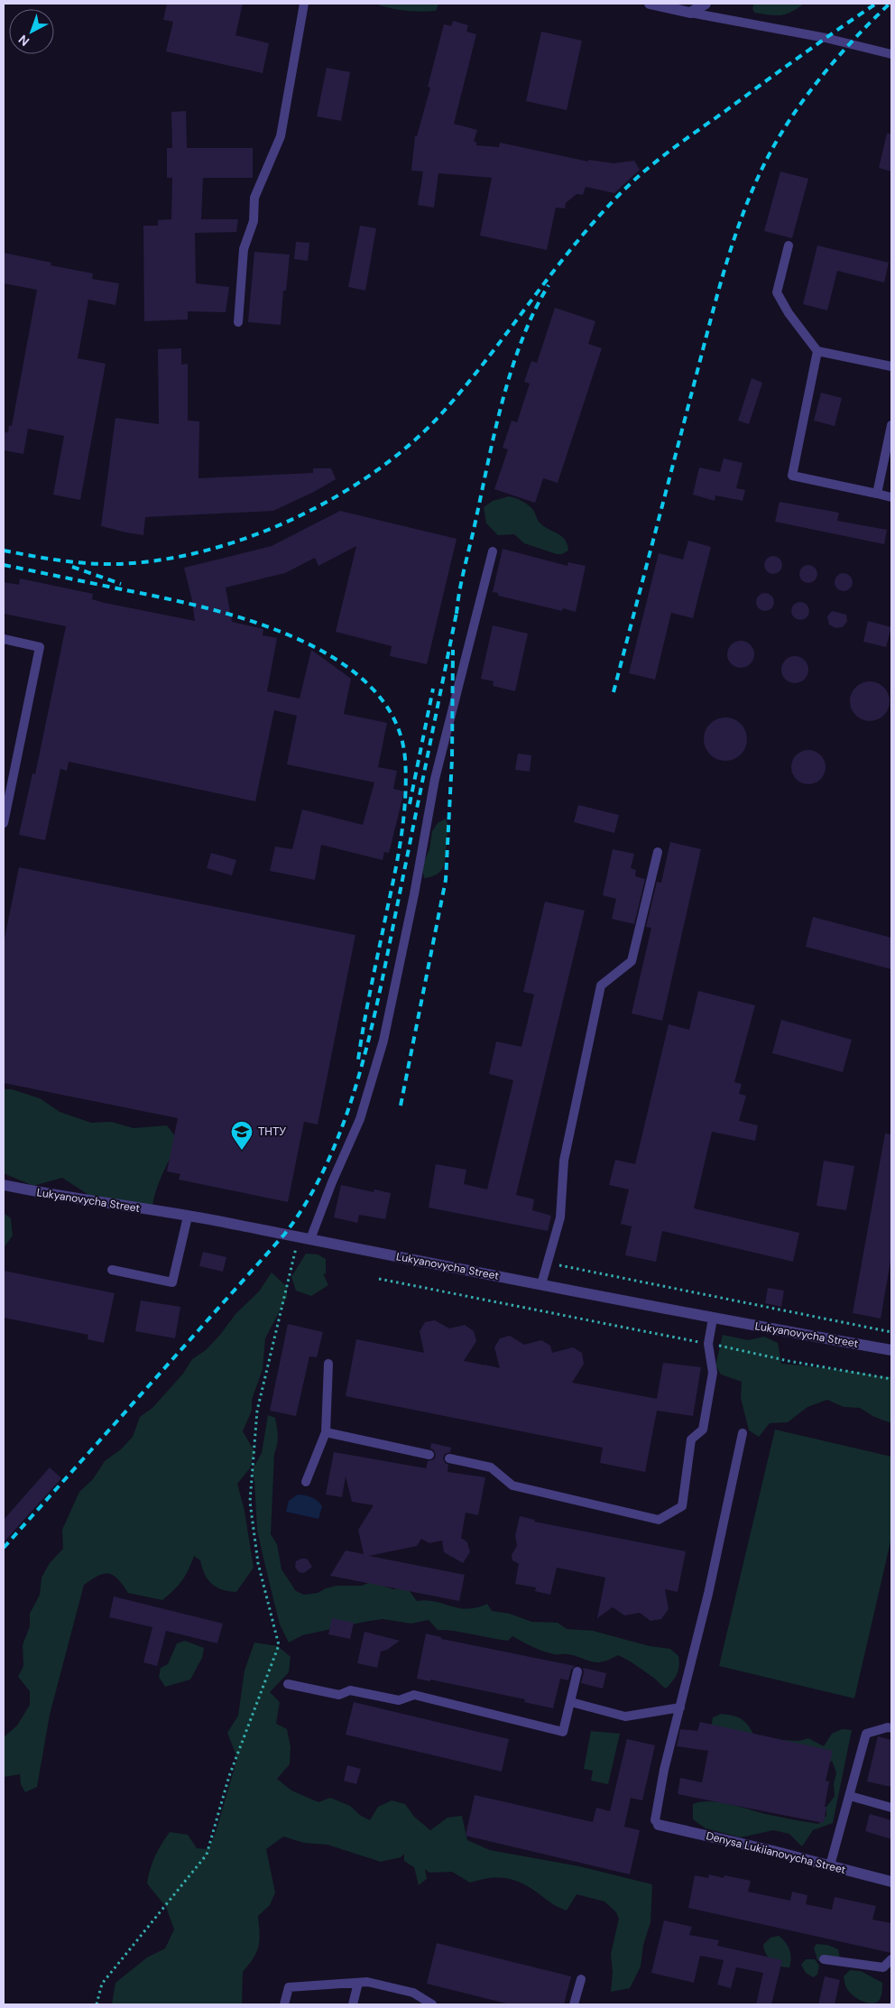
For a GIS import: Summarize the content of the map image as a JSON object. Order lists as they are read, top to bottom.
{
  "streets": {
    "street": ["Lukyanovycha Street", "Denysa Lukiianovycha Street"]
  },
  "places": {
    "school or university": ["ТНТУ"]
  },
  "north": "bottom left"
}
